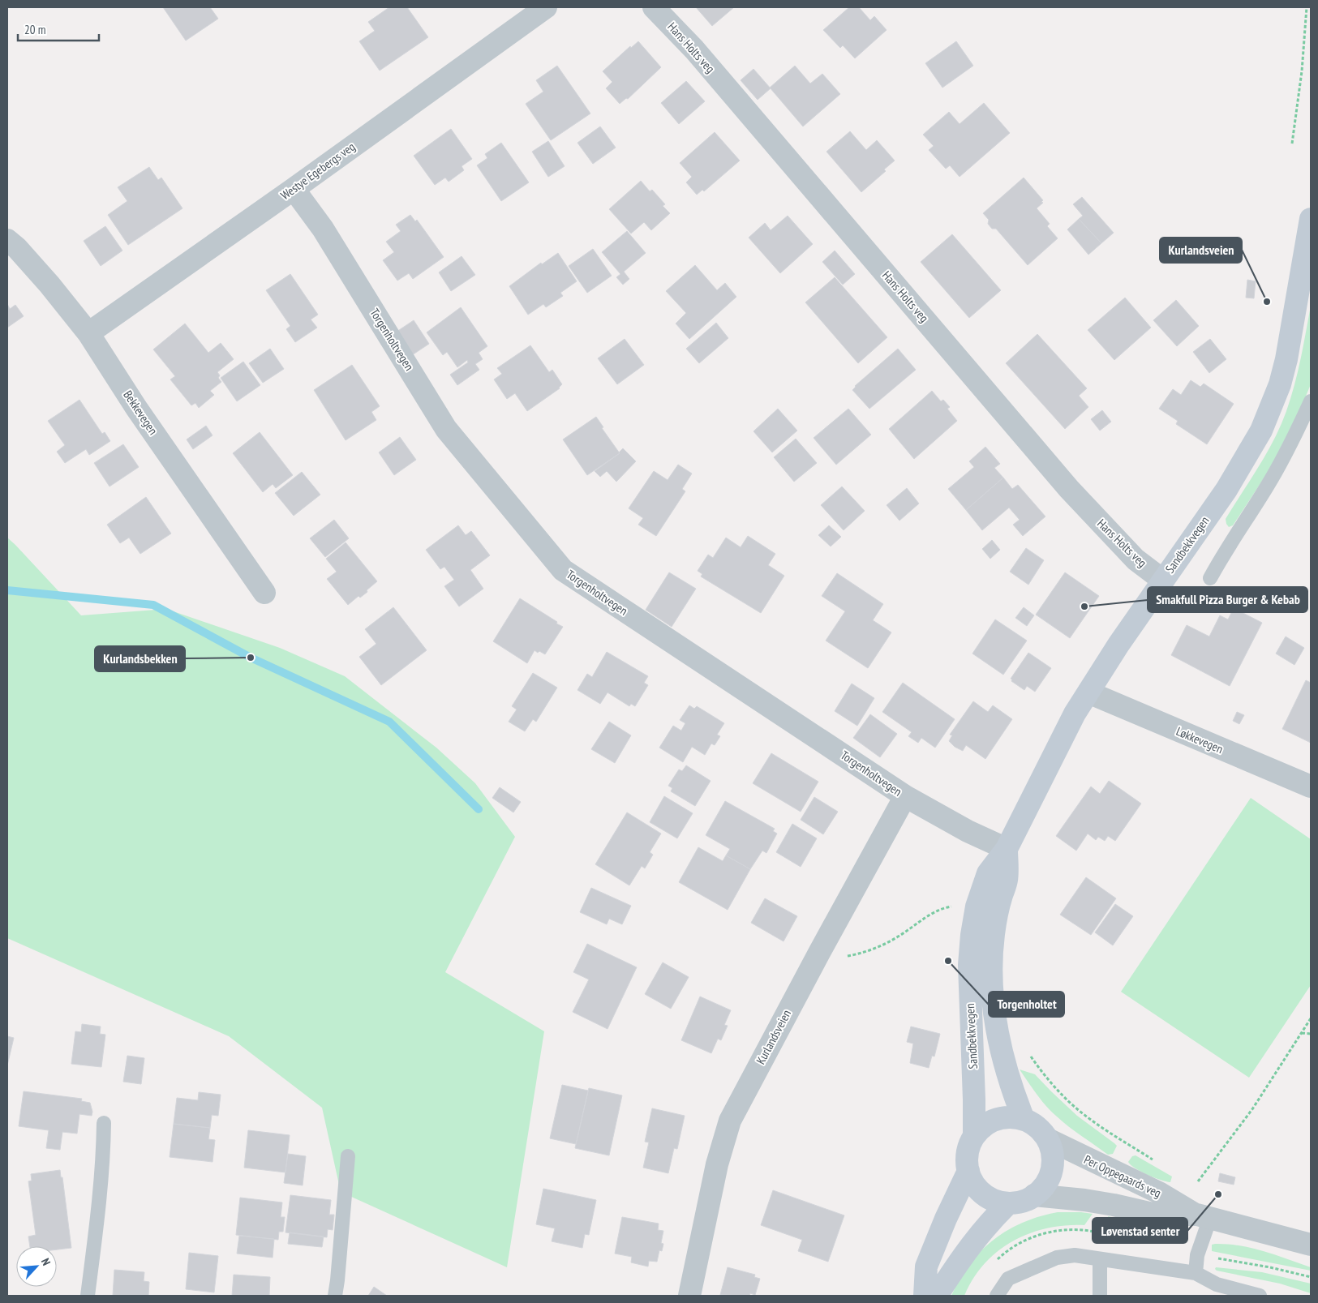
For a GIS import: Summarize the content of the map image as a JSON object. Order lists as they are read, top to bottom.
{
  "streets": {
    "main road": ["Sandbekkvegen"],
    "street": [
      "Hans Holts veg",
      "Westye Egebergs veg",
      "Torgenholtvegen",
      "Bekkevegen",
      "Løkkevegen",
      "Kurlandsveien",
      "Per Oppegaards veg"
    ]
  },
  "crossings": [
    ["Hans Holts veg", "Sandbekkvegen"],
    ["Westye Egebergs veg", "Torgenholtvegen"],
    ["Westye Egebergs veg", "Bekkevegen"],
    ["Torgenholtvegen", "Sandbekkvegen"],
    ["Torgenholtvegen", "Kurlandsveien"],
    ["Sandbekkvegen", "Løkkevegen"],
    ["Sandbekkvegen", "Per Oppegaards veg"]
  ],
  "places": [
    "Kurlandsveien",
    "Smakfull Pizza Burger & Kebab",
    "Kurlandsbekken",
    "Torgenholtet",
    "Løvenstad senter"
  ],
  "scale_bar": "20 m",
  "north": "top right"
}
